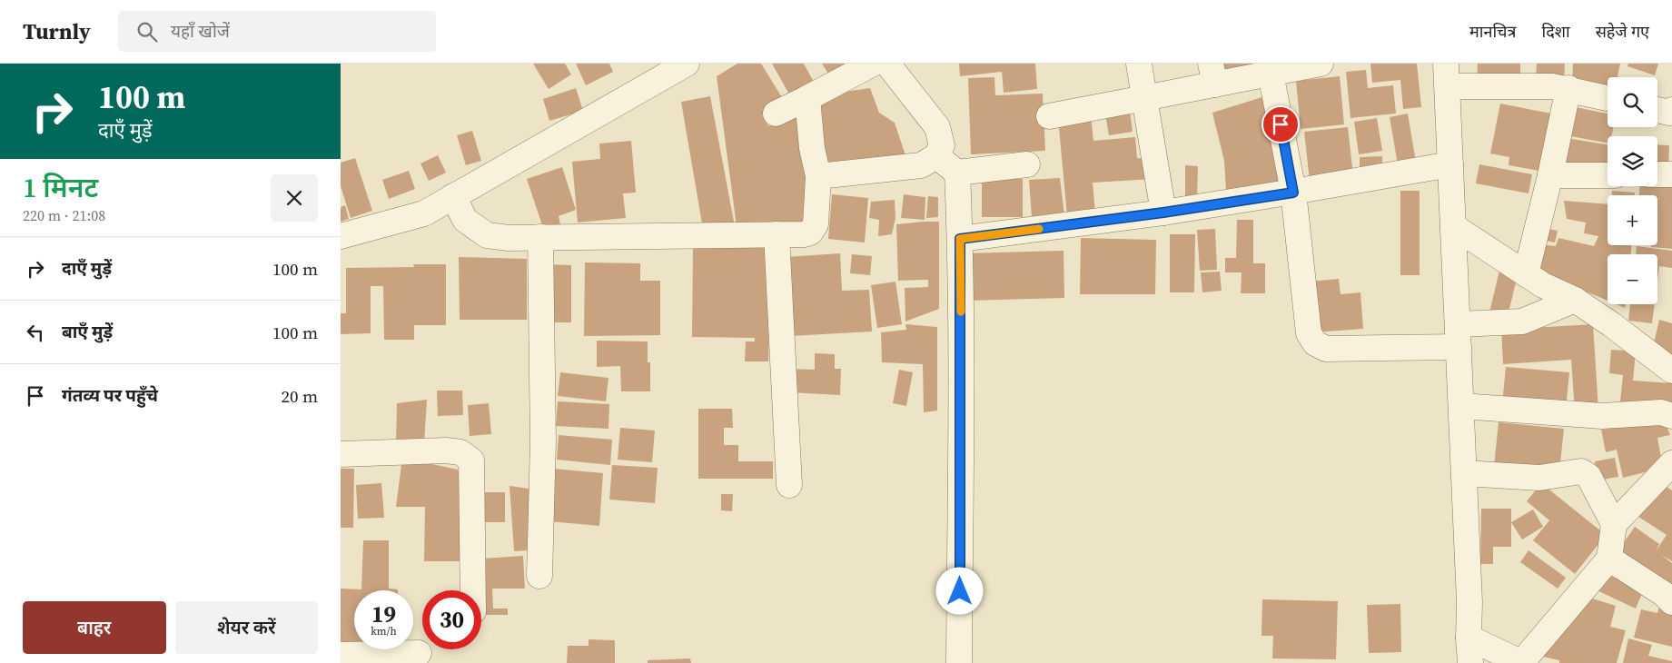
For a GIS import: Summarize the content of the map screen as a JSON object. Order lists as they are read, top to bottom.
{
  "page": {
    "header": "Turnly",
    "search": "यहाँ खोजें",
    "nav": ["मानचित्र", "दिशा", "सहेजे गए"],
    "turn": ["100 m", "दाएँ मुड़ें"],
    "map_buttons": ["+", "−"],
    "heading": ["1 मिनट", "220 m · 21:08"],
    "list": [
      {
        "name": "दाएँ मुड़ें",
        "value": "100 m"
      },
      {
        "name": "बाएँ मुड़ें",
        "value": "100 m"
      },
      {
        "name": "गंतव्य पर पहुँचे",
        "value": "20 m"
      }
    ],
    "speed": "19 km/h",
    "limit": "30",
    "buttons": ["बाहर", "शेयर करें"]
  }
}
